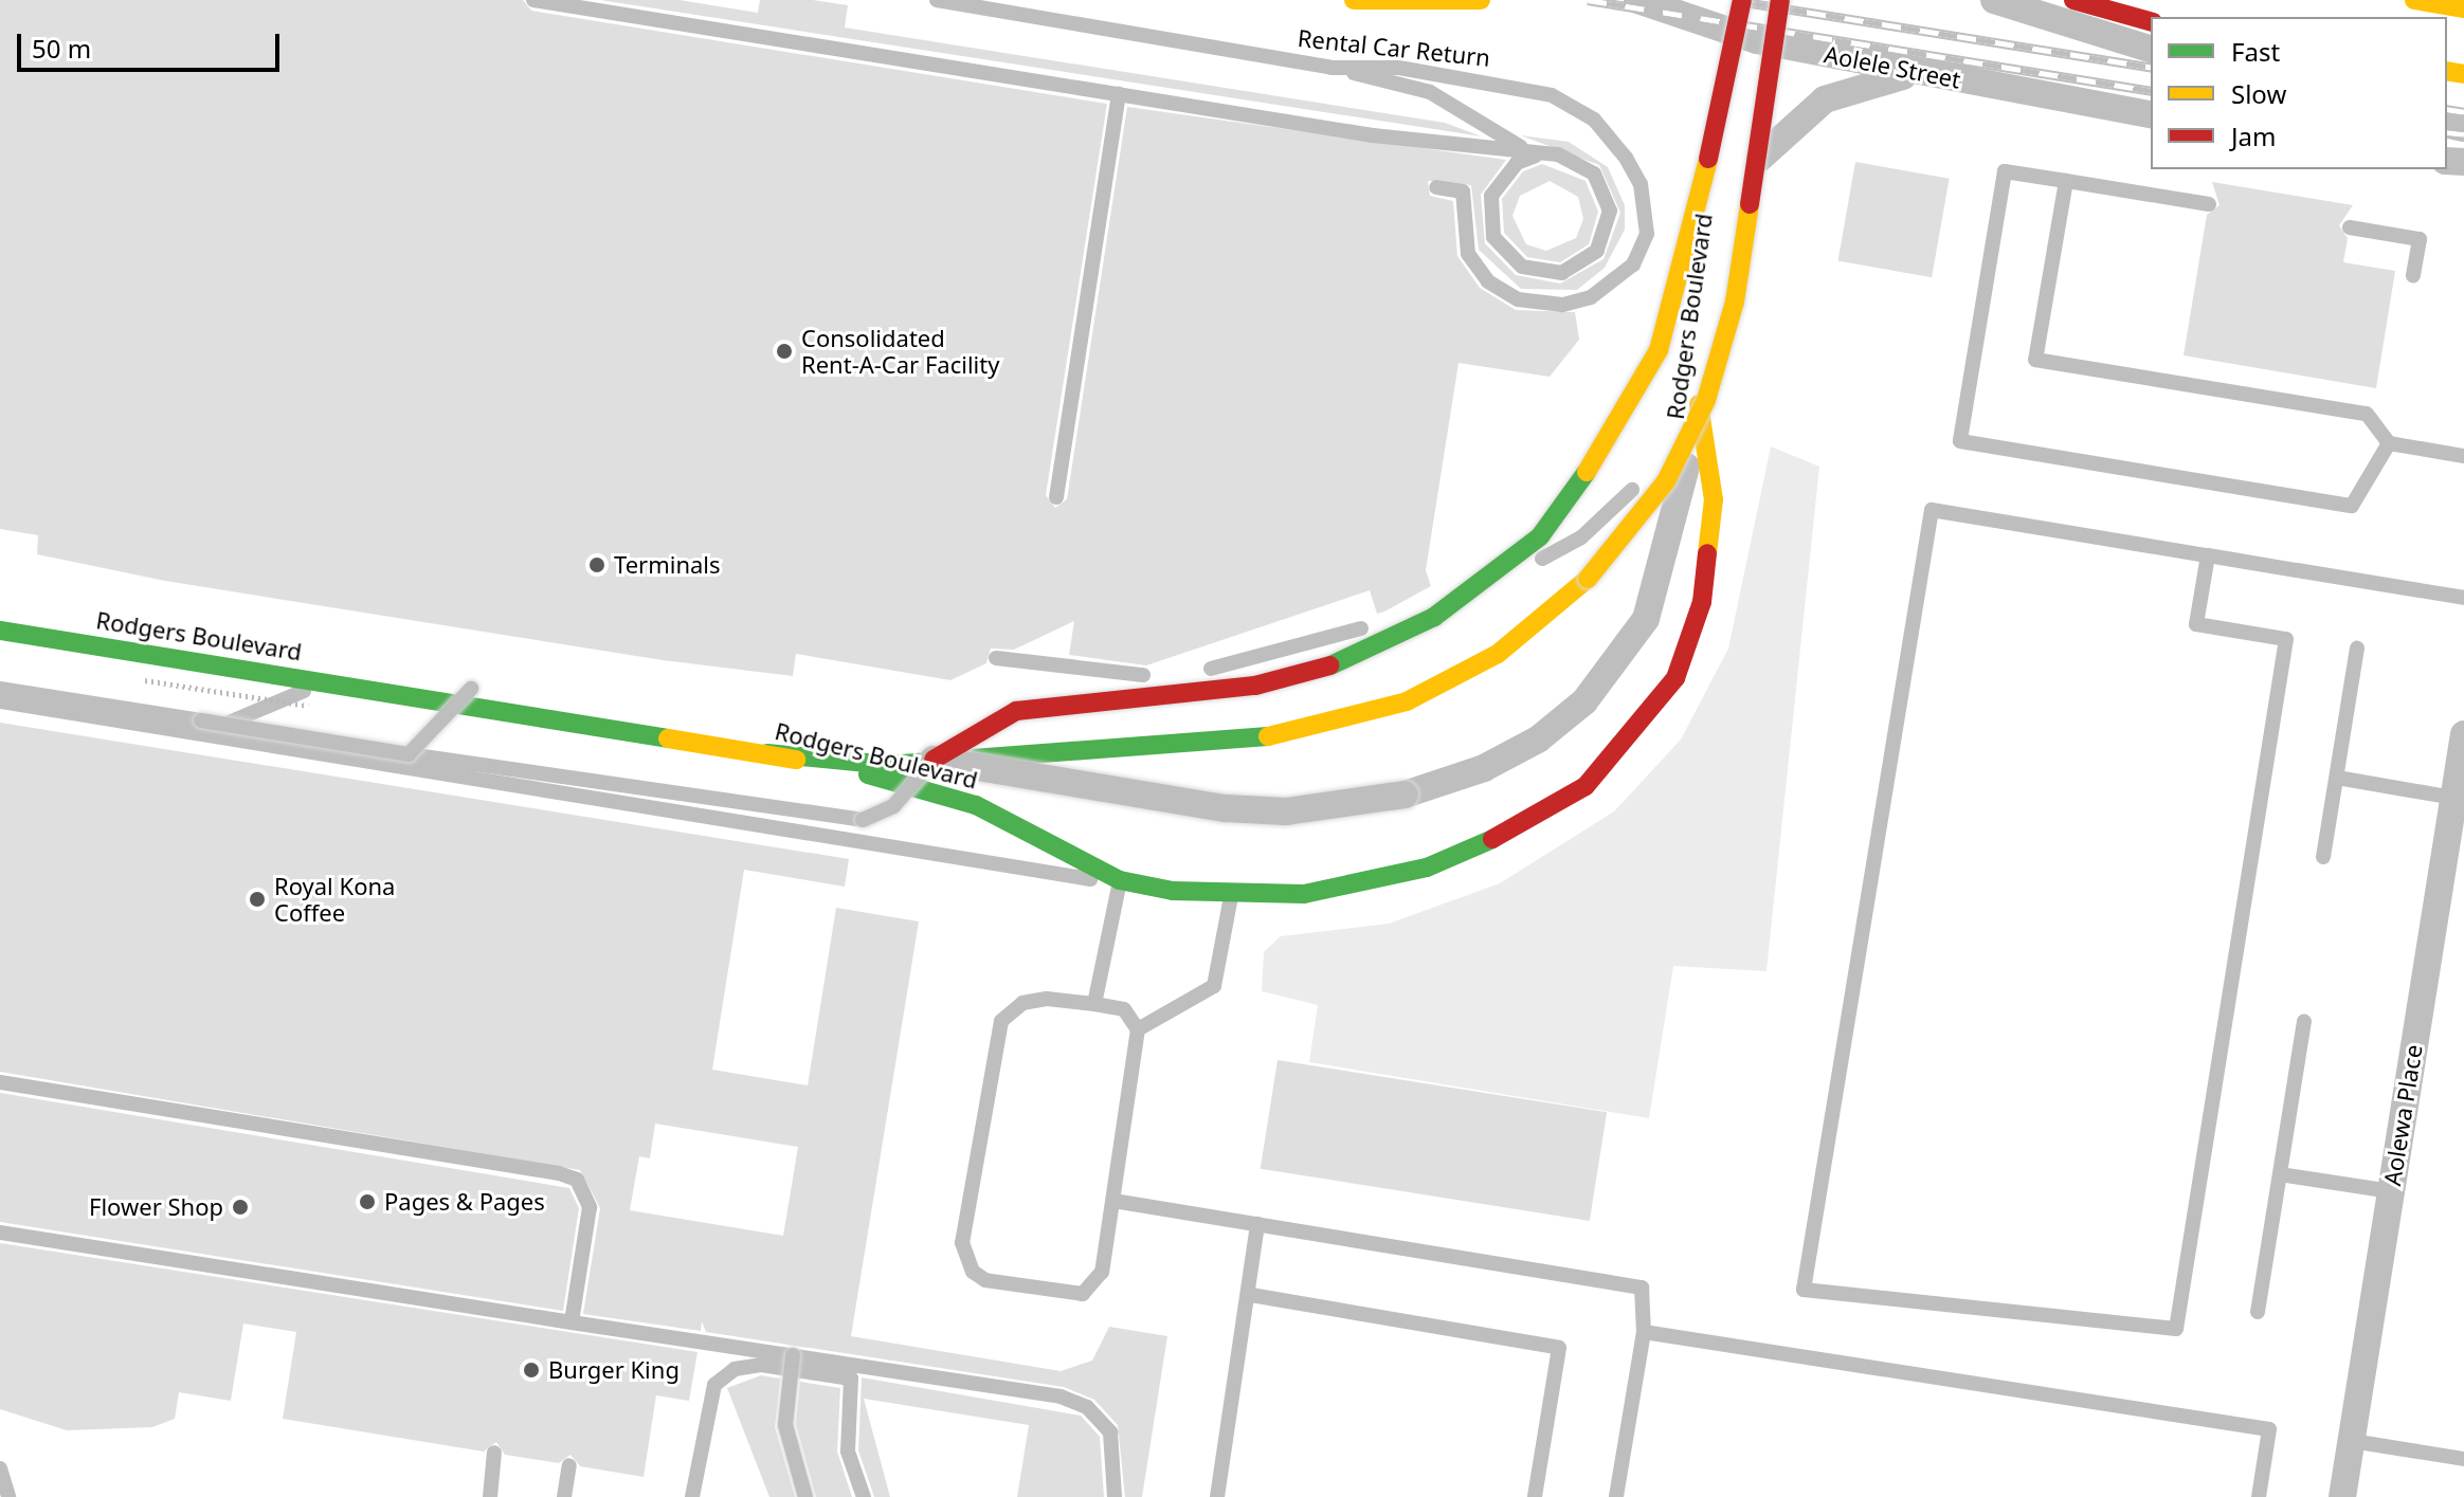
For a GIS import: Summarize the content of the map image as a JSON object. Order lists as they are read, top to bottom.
{
  "streets": {
    "main road": ["Rodgers Boulevard"],
    "street": ["Aolele Street", "Aolewa Place"],
    "lane": ["Rental Car Return"]
  },
  "crossings": [
    ["Aolele Street", "Rodgers Boulevard"]
  ],
  "places": [
    "Consolidated Rent-A-Car Facility",
    "Terminals",
    "Royal Kona Coffee",
    "Pages & Pages",
    "Flower Shop",
    "Burger King"
  ],
  "legend": ["Fast", "Slow", "Jam"],
  "scale_bar": "50 m"
}
